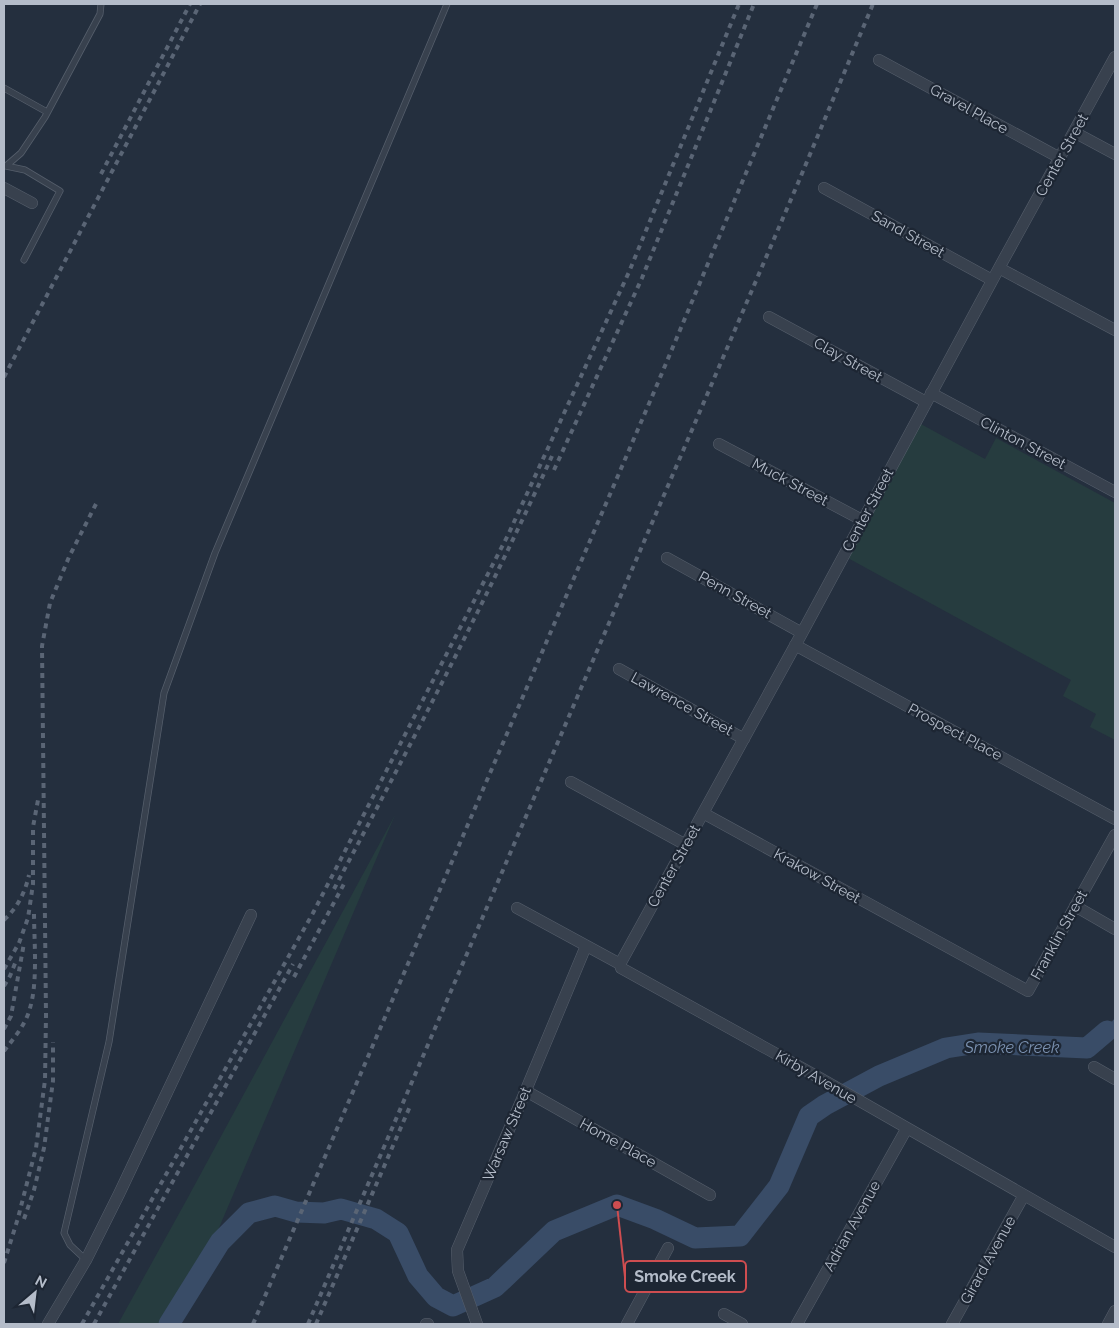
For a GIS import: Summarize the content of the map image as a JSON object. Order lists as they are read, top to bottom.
{
  "streets": {
    "street": [
      "Gravel Place",
      "Center Street",
      "Sand Street",
      "Clay Street",
      "Clinton Street",
      "Muck Street",
      "Penn Street",
      "Lawrence Street",
      "Prospect Place",
      "Krakow Street",
      "Franklin Street",
      "Kirby Avenue",
      "Warsaw Street",
      "Home Place",
      "Adrian Avenue",
      "Girard Avenue"
    ]
  },
  "crossings": [
    ["Gravel Place", "Center Street"],
    ["Center Street", "Sand Street"],
    ["Center Street", "Clay Street"],
    ["Center Street", "Clinton Street"],
    ["Center Street", "Muck Street"],
    ["Center Street", "Penn Street"],
    ["Center Street", "Lawrence Street"],
    ["Center Street", "Prospect Place"],
    ["Center Street", "Krakow Street"],
    ["Center Street", "Kirby Avenue"],
    ["Clay Street", "Clinton Street"],
    ["Krakow Street", "Franklin Street"],
    ["Kirby Avenue", "Warsaw Street"],
    ["Kirby Avenue", "Adrian Avenue"],
    ["Kirby Avenue", "Girard Avenue"],
    ["Warsaw Street", "Home Place"]
  ],
  "water": ["Smoke Creek"],
  "places": ["Smoke Creek"],
  "north": "top right"
}
